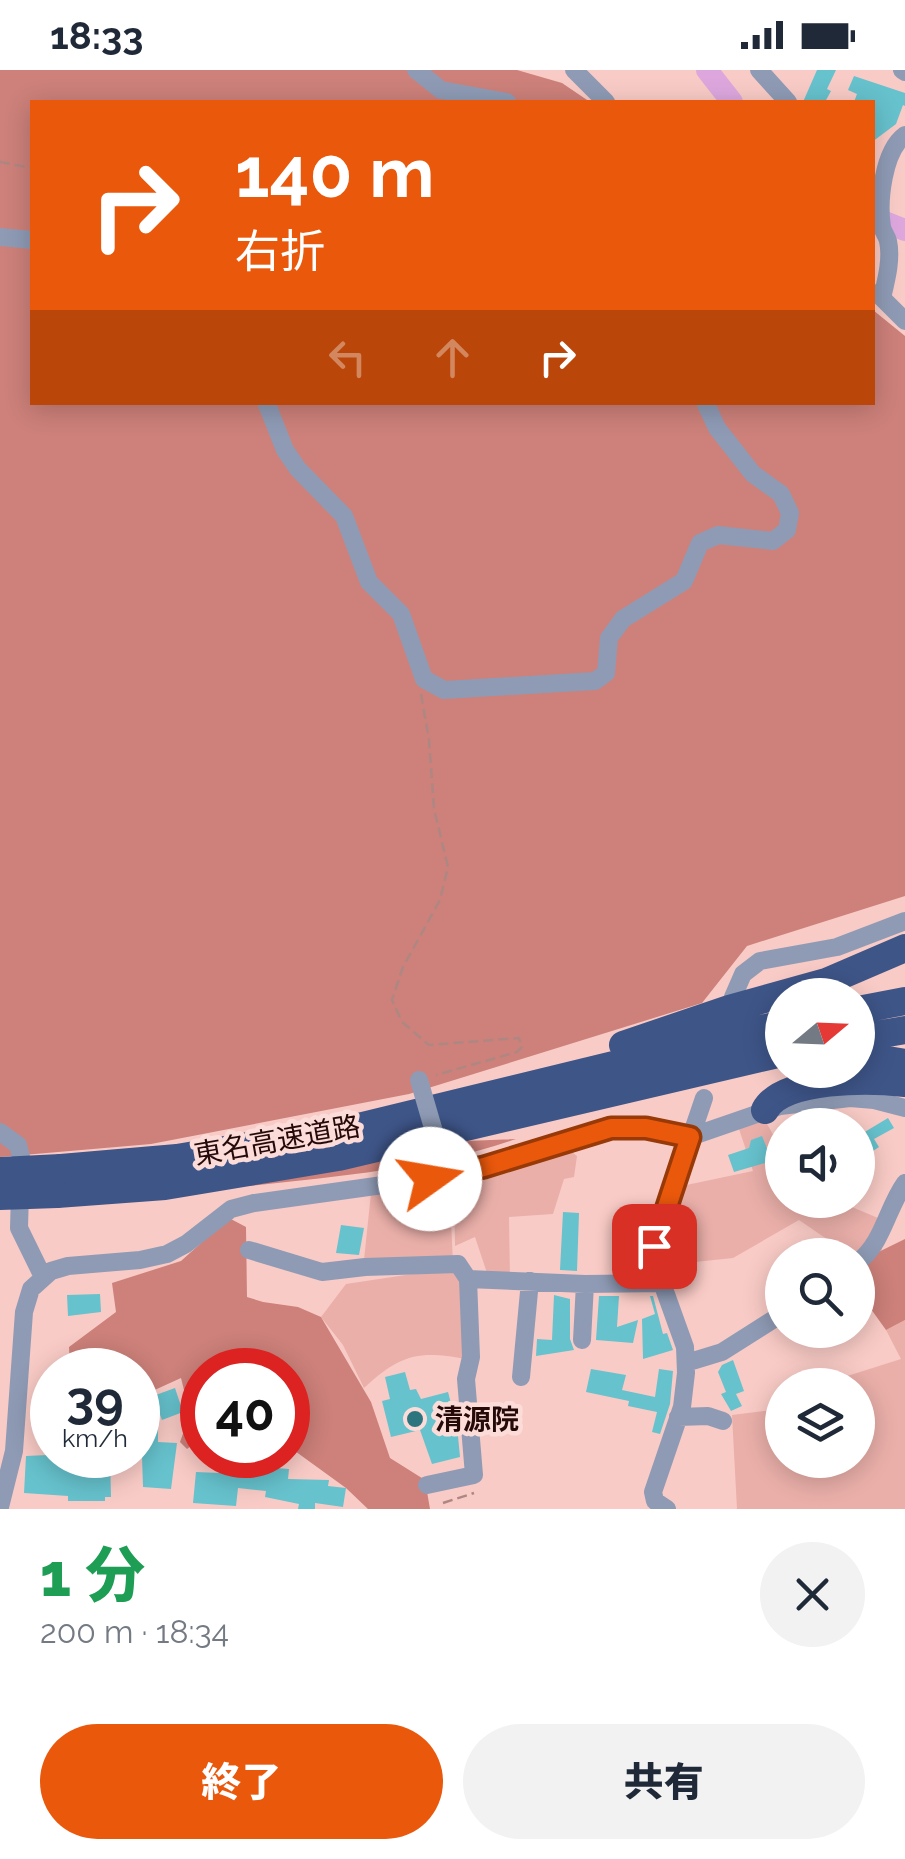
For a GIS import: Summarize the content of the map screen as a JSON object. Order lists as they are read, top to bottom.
{
  "streets": {
    "highway": ["東名高速道路"]
  },
  "places": ["清源院"],
  "north": "right",
  "page": {
    "status": "18:33",
    "turn": ["140 m", "右折"],
    "speed": "39 km/h",
    "limit": "40",
    "heading": ["1 分", "200 m · 18:34"],
    "buttons": ["終了", "共有"]
  }
}
